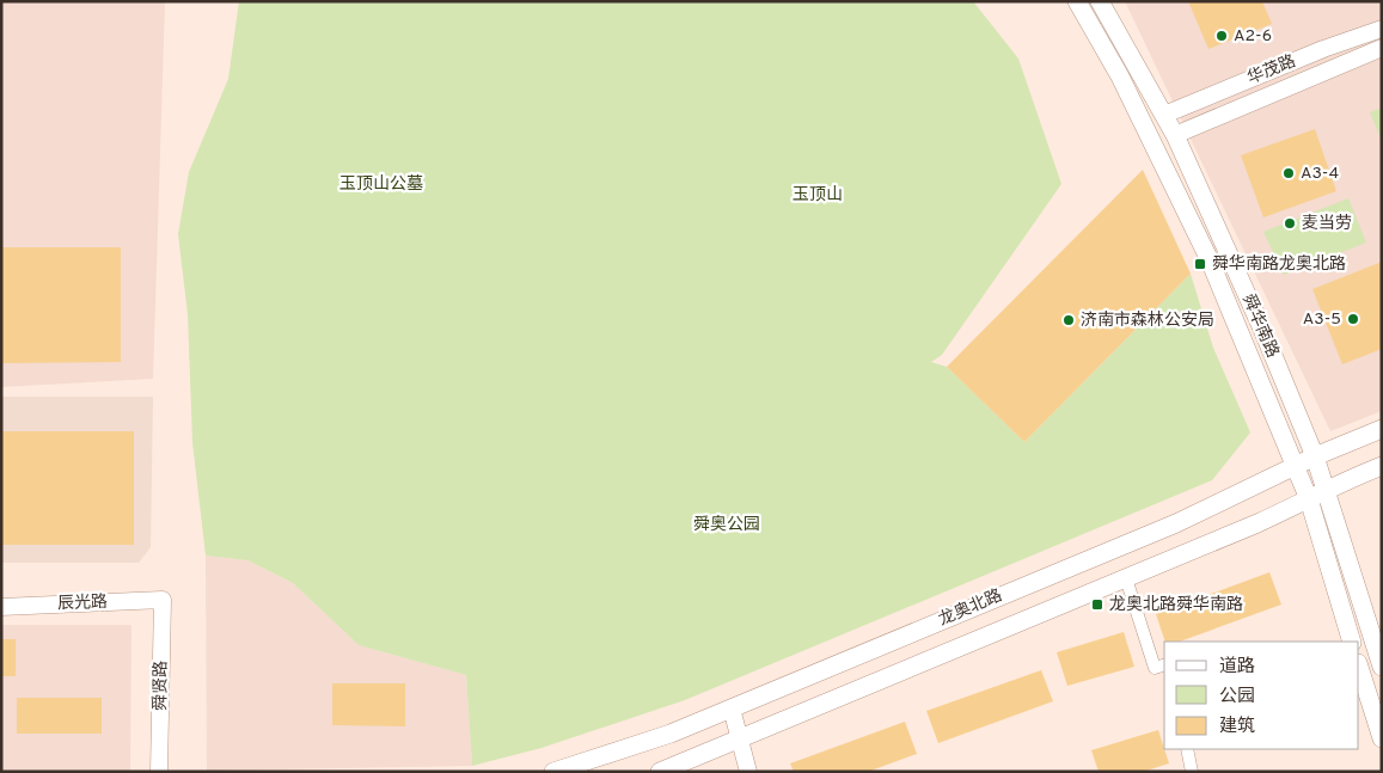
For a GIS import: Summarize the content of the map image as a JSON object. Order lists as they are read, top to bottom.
{
  "streets": {
    "main road": ["舜华南路", "龙奥北路"],
    "street": ["华茂路", "辰光路", "舜贤路"]
  },
  "crossings": [
    ["华茂路", "舜华南路"],
    ["舜华南路", "龙奥北路"],
    ["辰光路", "舜贤路"]
  ],
  "parks": ["玉顶山公墓", "玉顶山", "舜奥公园"],
  "places": {
    "other": [
      "A2-6",
      "A3-4",
      "麦当劳",
      "A3-5",
      "济南市森林公安局"
    ],
    "transit": ["舜华南路龙奥北路", "龙奥北路舜华南路"]
  },
  "legend": ["道路", "公园", "建筑"]
}
